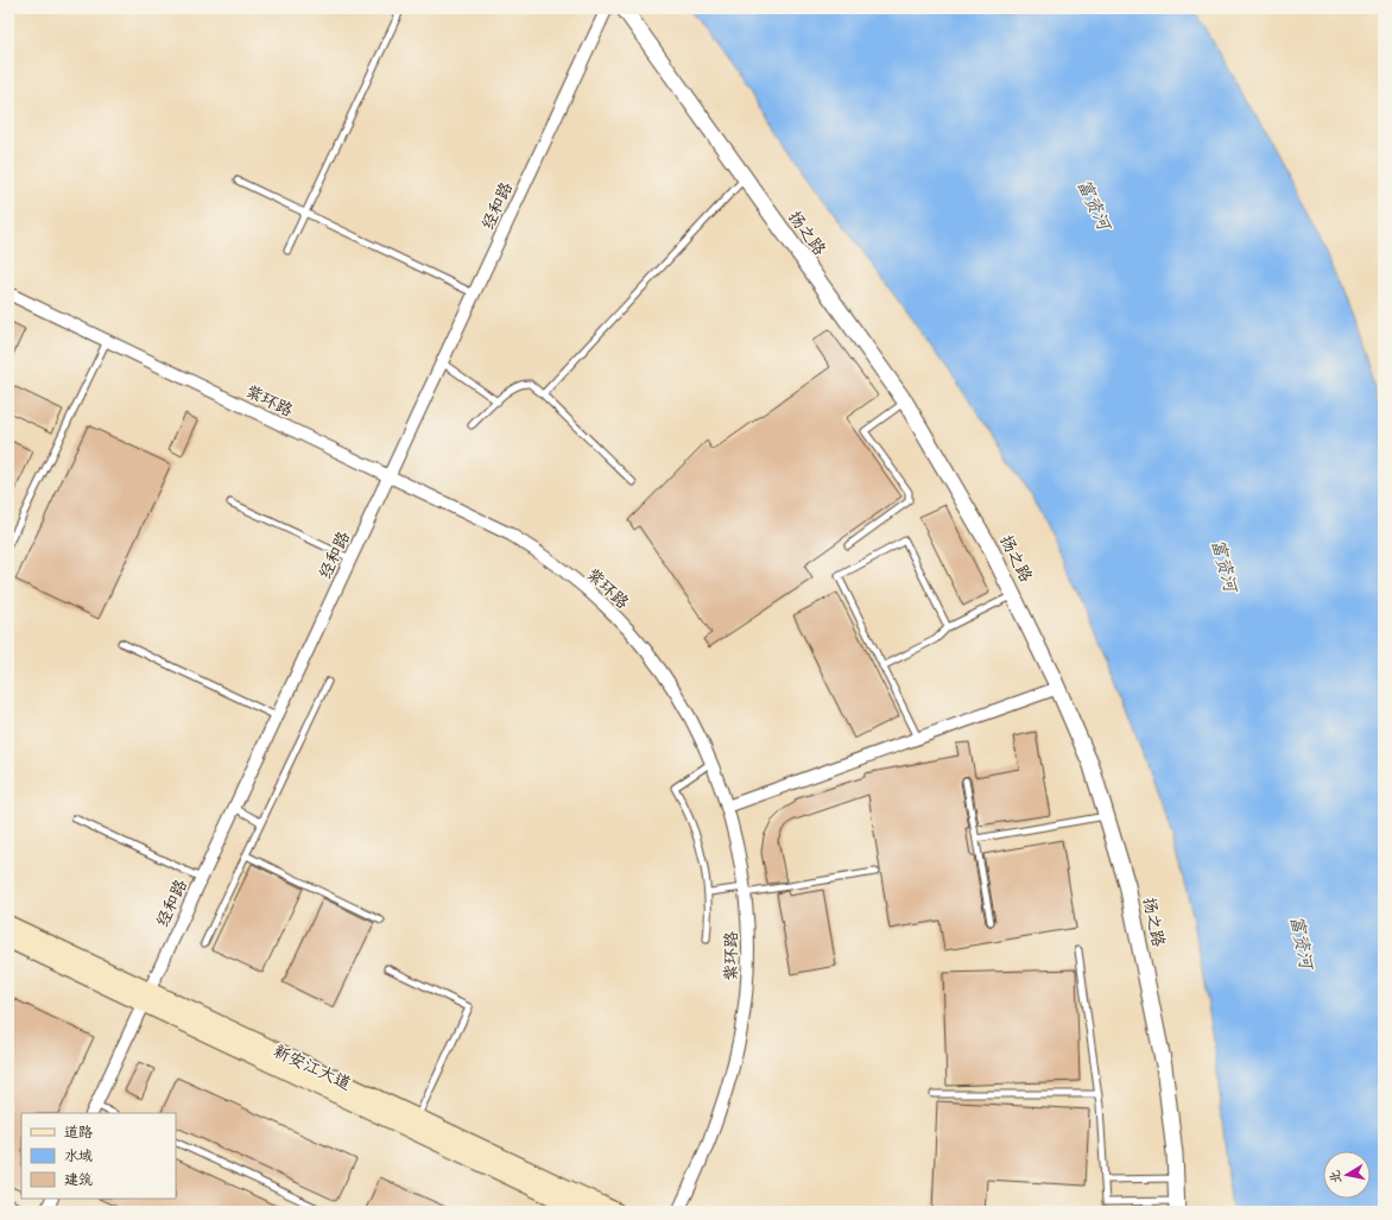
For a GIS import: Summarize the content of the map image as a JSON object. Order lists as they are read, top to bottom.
{
  "streets": {
    "main road": ["新安江大道"],
    "street": ["经和路", "扬之路", "紫环路"]
  },
  "crossings": [
    ["经和路", "紫环路"],
    ["经和路", "新安江大道"]
  ],
  "water": ["富资河"],
  "legend": ["道路", "水域", "建筑"],
  "north": "left"
}
